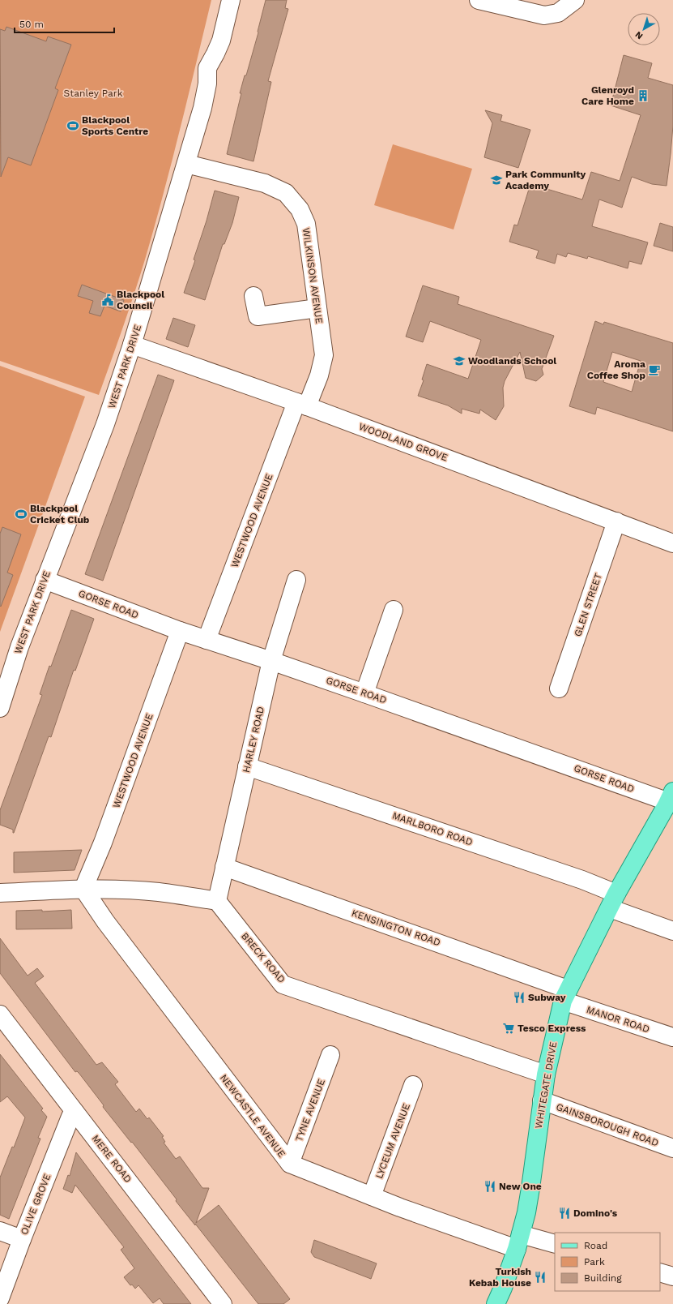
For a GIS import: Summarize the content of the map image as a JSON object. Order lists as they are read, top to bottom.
{
  "streets": {
    "main road": ["WHITEGATE DRIVE"],
    "street": [
      "WILKINSON AVENUE",
      "WEST PARK DRIVE",
      "WOODLAND GROVE",
      "WESTWOOD AVENUE",
      "GORSE ROAD",
      "GLEN STREET",
      "HARLEY ROAD",
      "MARLBORO ROAD",
      "KENSINGTON ROAD",
      "BRECK ROAD",
      "MANOR ROAD",
      "TYNE AVENUE",
      "NEWCASTLE AVENUE",
      "GAINSBOROUGH ROAD",
      "LYCEUM AVENUE",
      "MERE ROAD",
      "OLIVE GROVE"
    ]
  },
  "crossings": [
    ["WILKINSON AVENUE", "WEST PARK DRIVE"],
    ["WILKINSON AVENUE", "WOODLAND GROVE"],
    ["WILKINSON AVENUE", "WESTWOOD AVENUE"],
    ["WEST PARK DRIVE", "WOODLAND GROVE"],
    ["WEST PARK DRIVE", "GORSE ROAD"],
    ["WOODLAND GROVE", "WESTWOOD AVENUE"],
    ["WOODLAND GROVE", "GLEN STREET"],
    ["WESTWOOD AVENUE", "GORSE ROAD"],
    ["WESTWOOD AVENUE", "NEWCASTLE AVENUE"],
    ["GORSE ROAD", "HARLEY ROAD"],
    ["GORSE ROAD", "WHITEGATE DRIVE"],
    ["HARLEY ROAD", "MARLBORO ROAD"],
    ["HARLEY ROAD", "KENSINGTON ROAD"],
    ["HARLEY ROAD", "BRECK ROAD"],
    ["MARLBORO ROAD", "WHITEGATE DRIVE"],
    ["KENSINGTON ROAD", "MANOR ROAD"],
    ["KENSINGTON ROAD", "WHITEGATE DRIVE"],
    ["BRECK ROAD", "WHITEGATE DRIVE"],
    ["MANOR ROAD", "WHITEGATE DRIVE"],
    ["WHITEGATE DRIVE", "NEWCASTLE AVENUE"],
    ["WHITEGATE DRIVE", "GAINSBOROUGH ROAD"],
    ["TYNE AVENUE", "NEWCASTLE AVENUE"],
    ["NEWCASTLE AVENUE", "LYCEUM AVENUE"],
    ["MERE ROAD", "OLIVE GROVE"]
  ],
  "parks": ["Stanley Park"],
  "places": {
    "building": ["Glenroyd Care Home"],
    "sports": ["Blackpool Sports Centre", "Blackpool Cricket Club"],
    "school or university": ["Park Community Academy", "Woodlands School"],
    "public building": ["Blackpool Council"],
    "cafe": ["Aroma Coffee Shop"],
    "restaurant": [
      "Subway",
      "New One",
      "Domino's",
      "Turkish Kebab House"
    ],
    "supermarket": ["Tesco Express"]
  },
  "legend": ["Road", "Park", "Building"],
  "scale_bar": "50 m",
  "north": "bottom left"
}
